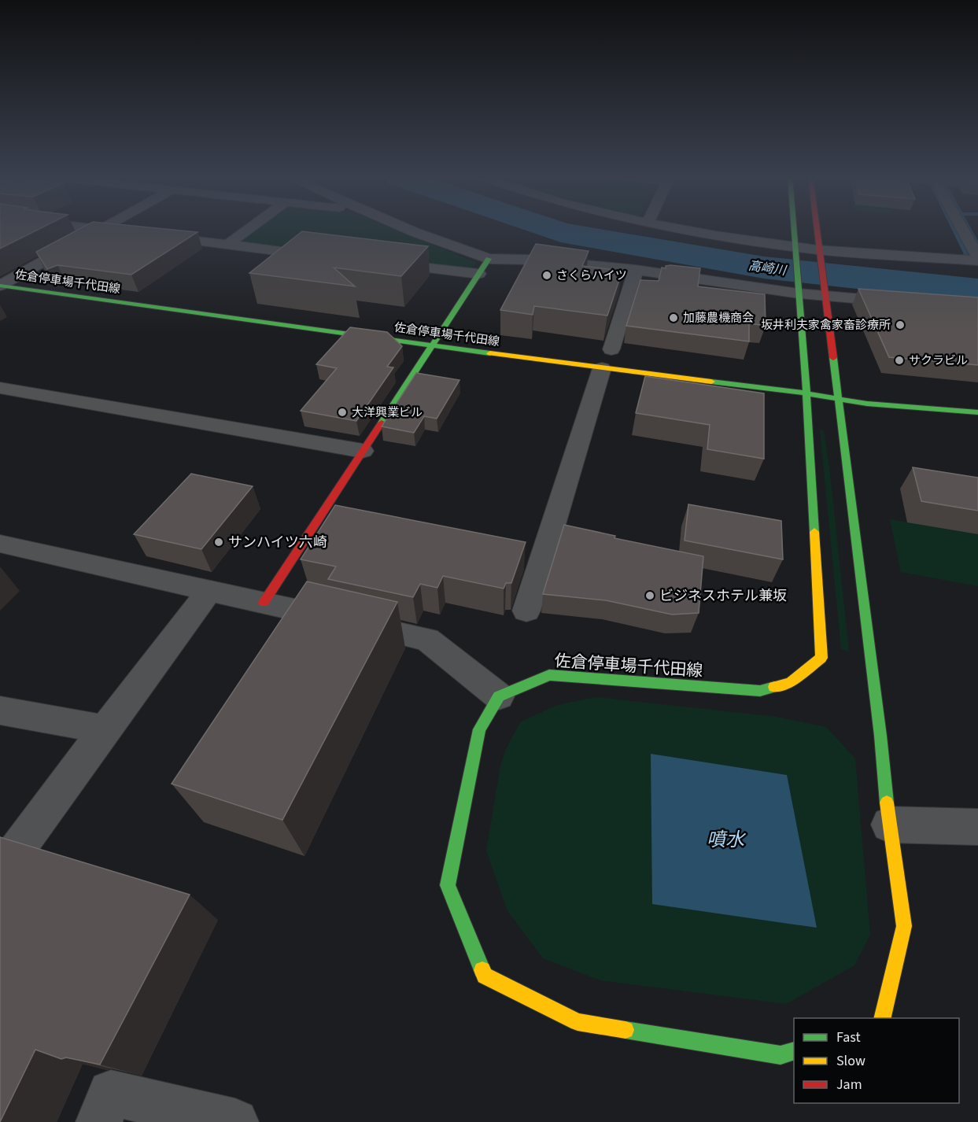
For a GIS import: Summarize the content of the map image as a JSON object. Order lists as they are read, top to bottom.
{
  "streets": {
    "main road": ["佐倉停車場千代田線"]
  },
  "water": ["高崎川", "噴水"],
  "places": [
    "さくらハイツ",
    "加藤農機商会",
    "坂井利夫家禽家畜診療所",
    "サクラビル",
    "大洋興業ビル",
    "サンハイツ六崎",
    "ビジネスホテル兼坂"
  ],
  "legend": ["Fast", "Slow", "Jam"]
}
